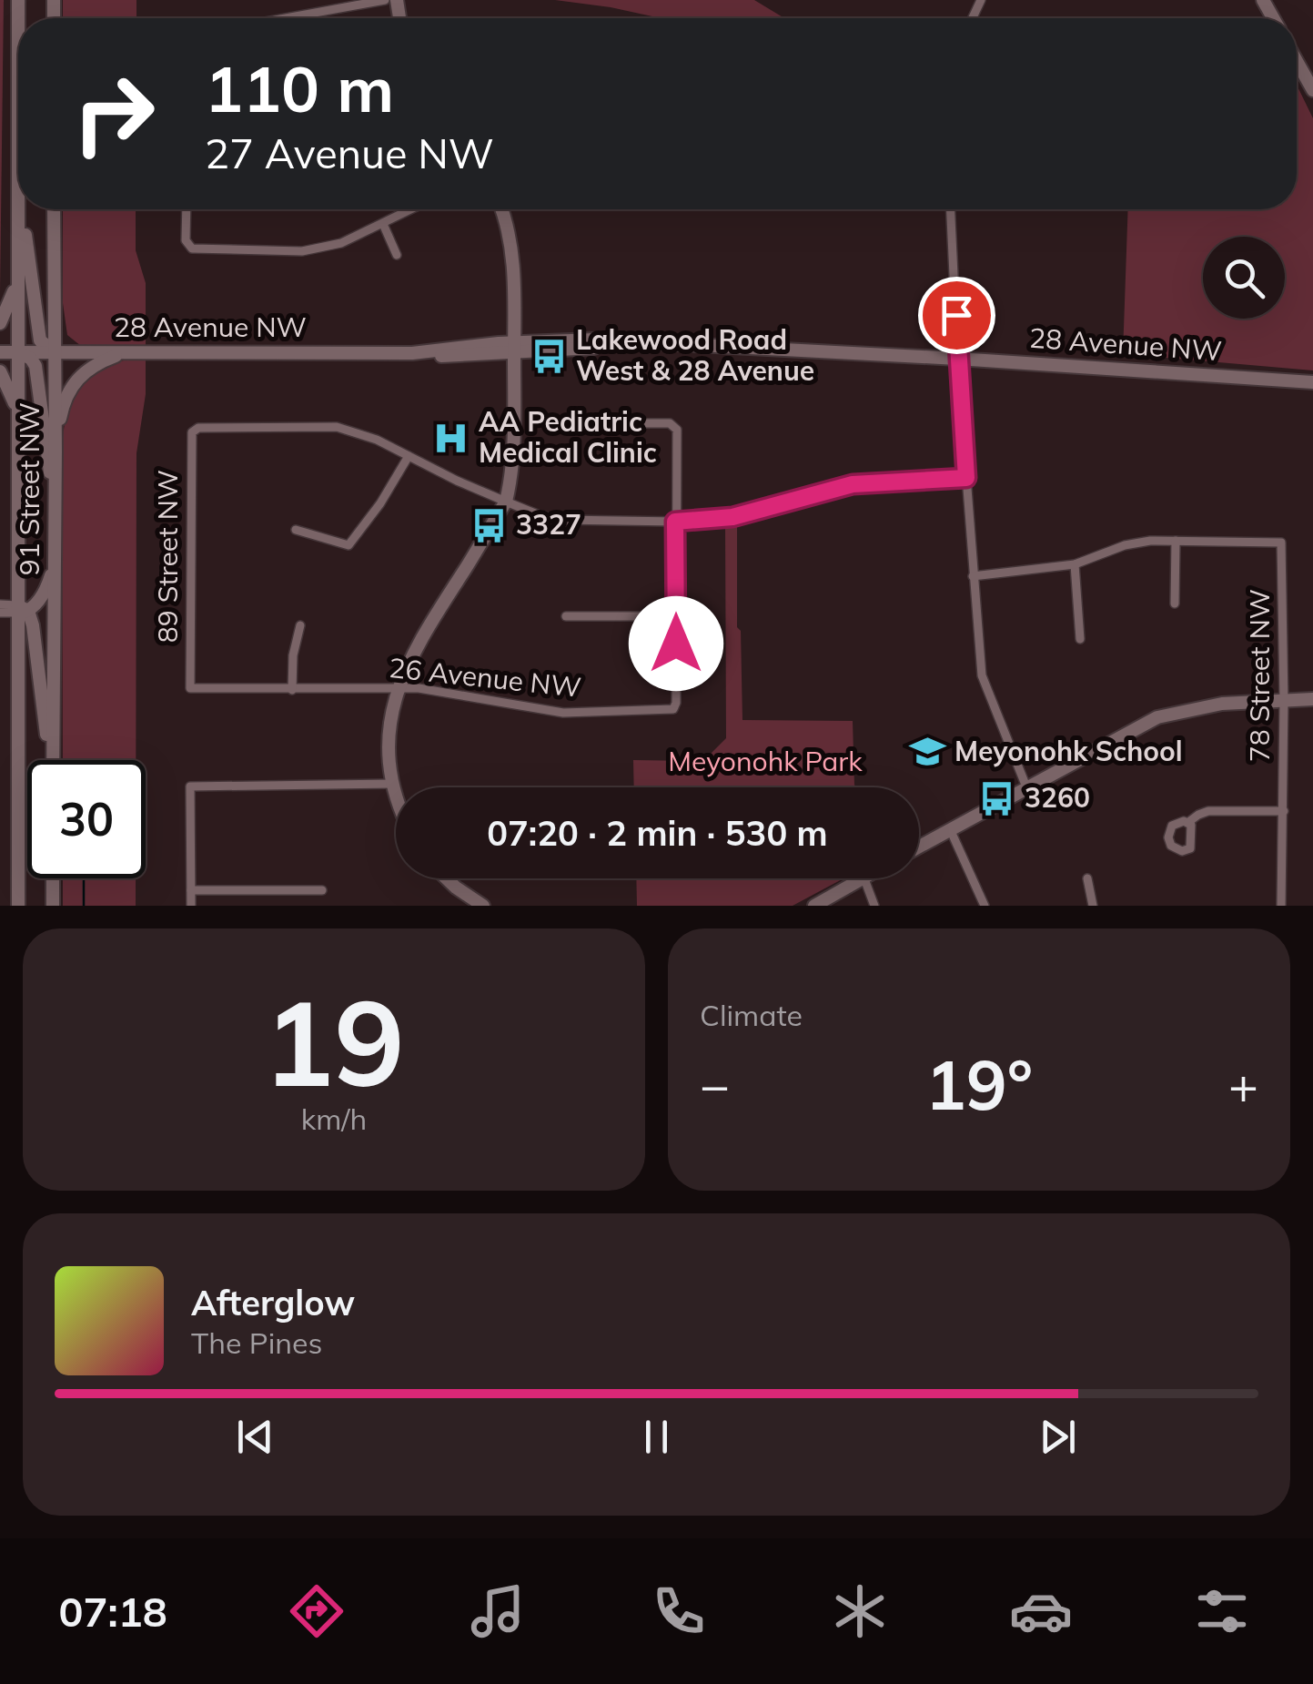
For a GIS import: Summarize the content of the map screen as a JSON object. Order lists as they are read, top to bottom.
{
  "streets": {
    "street": [
      "28 Avenue NW",
      "91 Street NW",
      "89 Street NW",
      "78 Street NW",
      "26 Avenue NW"
    ]
  },
  "crossings": [
    ["28 Avenue NW", "91 Street NW"],
    ["89 Street NW", "26 Avenue NW"]
  ],
  "parks": ["Meyonohk Park"],
  "places": {
    "bus stop": ["Lakewood Road West & 28 Avenue", "3327", "3260"],
    "hospital": ["AA Pediatric Medical Clinic"],
    "school or university": ["Meyonohk School"]
  },
  "page": {
    "turn": ["110 m", "27 Avenue NW"],
    "limit": "30",
    "trip": "07:20 · 2 min · 530 m",
    "tile": [
      ["19", "km/h"],
      "Climate"
    ],
    "heat": ["−", "19°", "+"],
    "song": ["Afterglow", "The Pines"],
    "tabs": "07:18"
  }
}
